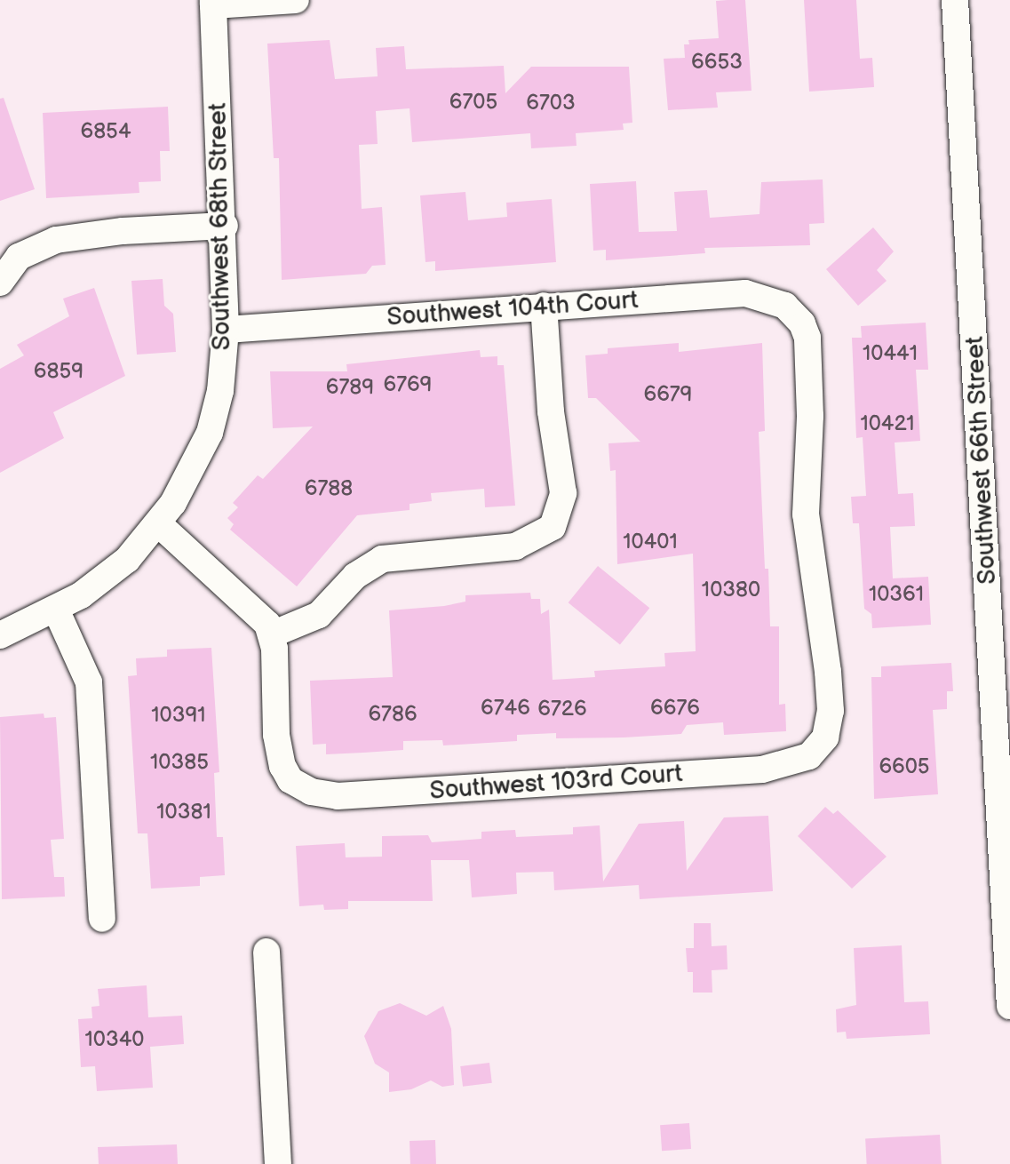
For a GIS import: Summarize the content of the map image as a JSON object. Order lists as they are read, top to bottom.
{
  "streets": {
    "street": [
      "Southwest 68th Street",
      "Southwest 104th Court",
      "Southwest 66th Street",
      "Southwest 103rd Court"
    ]
  },
  "crossings": [
    ["Southwest 68th Street", "Southwest 104th Court"],
    ["Southwest 104th Court", "Southwest 103rd Court"]
  ],
  "house_numbers": [
    "6653",
    "6705",
    "6703",
    "6854",
    "10441",
    "6859",
    "6769",
    "6789",
    "6679",
    "10421",
    "6788",
    "10401",
    "10380",
    "10361",
    "6746",
    "6676",
    "6726",
    "6786",
    "10391",
    "10385",
    "6605",
    "10381",
    "10340"
  ]
}
